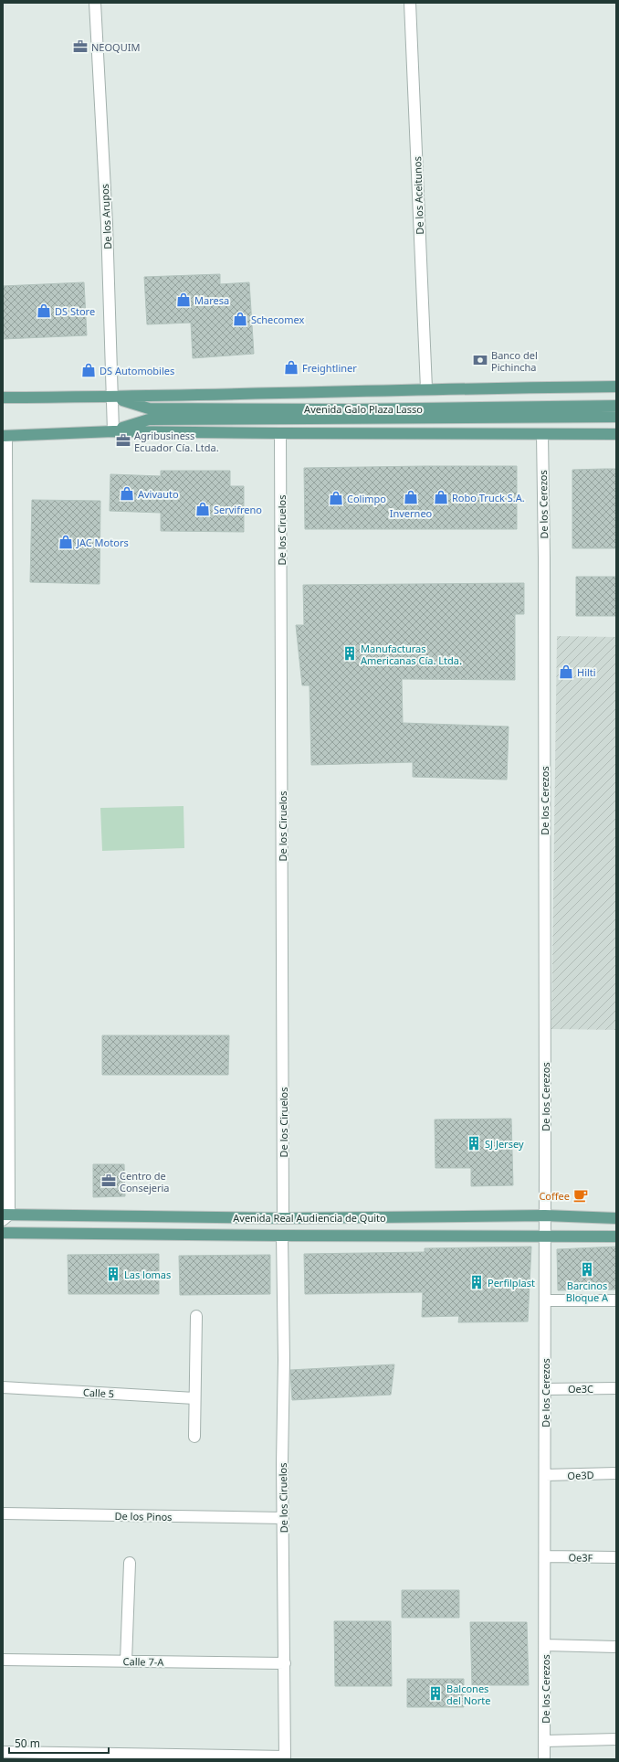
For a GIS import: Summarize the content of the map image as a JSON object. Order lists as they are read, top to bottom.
{
  "streets": {
    "main road": ["Avenida Galo Plaza Lasso", "Avenida Real Audiencia de Quito"],
    "street": [
      "De los Aceitunos",
      "De los Arupos",
      "De los Cerezos",
      "De los Ciruelos",
      "Oe3C",
      "Calle 5",
      "Oe3D",
      "De los Pinos",
      "Oe3F",
      "Calle 7-A"
    ]
  },
  "crossings": [
    ["De los Aceitunos", "Avenida Galo Plaza Lasso"],
    ["De los Arupos", "Avenida Galo Plaza Lasso"],
    ["Avenida Galo Plaza Lasso", "De los Cerezos"],
    ["Avenida Galo Plaza Lasso", "De los Ciruelos"],
    ["De los Cerezos", "Avenida Real Audiencia de Quito"],
    ["De los Cerezos", "Oe3C"],
    ["De los Cerezos", "Oe3D"],
    ["De los Cerezos", "Oe3F"],
    ["De los Ciruelos", "Avenida Real Audiencia de Quito"],
    ["De los Ciruelos", "De los Pinos"],
    ["De los Ciruelos", "Calle 7-A"]
  ],
  "places": {
    "office": ["NEOQUIM", "Agribusiness Ecuador Cía. Ltda.", "Centro de Consejeria"],
    "shop": [
      "Maresa",
      "DS Store",
      "Schecomex",
      "Freightliner",
      "DS Automobiles",
      "Avivauto",
      "Inverneo",
      "Robo Truck S.A.",
      "Colimpo",
      "Servifreno",
      "JAC Motors",
      "Hilti"
    ],
    "bank": ["Banco del Pichincha"],
    "building": [
      "Manufacturas Americanas Cía. Ltda.",
      "SJ Jersey",
      "Barcinos Bloque A",
      "Las lomas",
      "Perfilplast",
      "Balcones del Norte"
    ],
    "cafe": ["Coffee"]
  },
  "scale_bar": "50 m"
}
